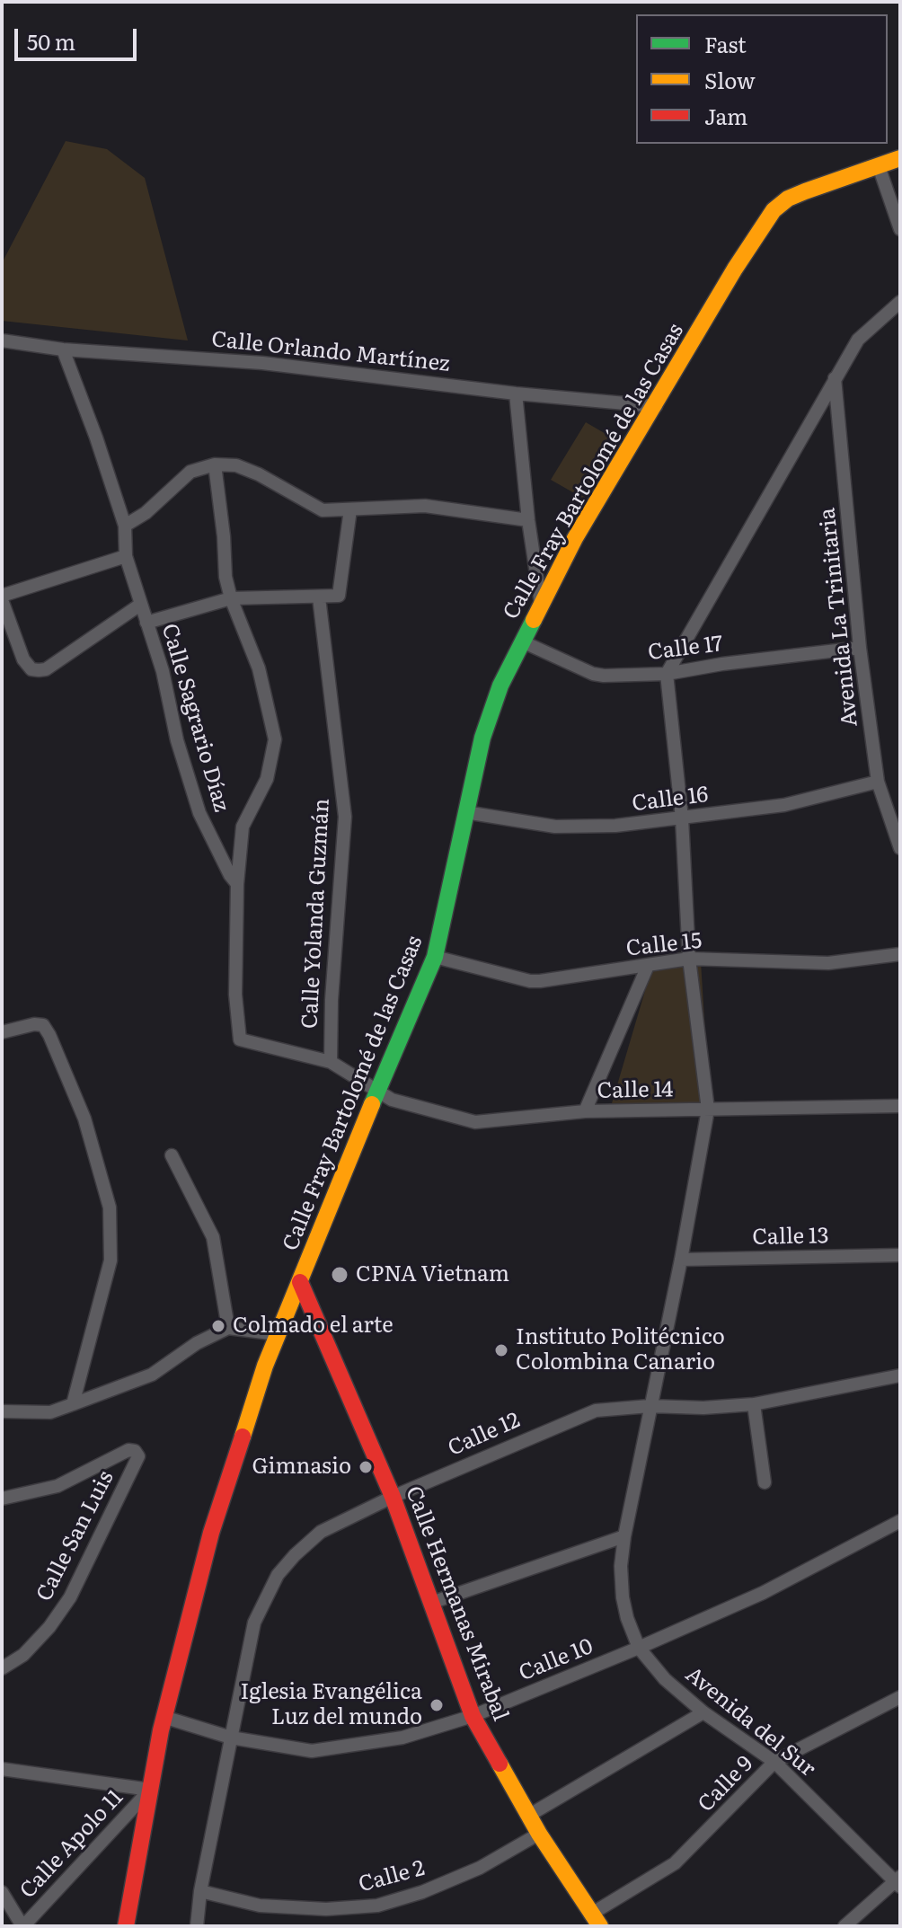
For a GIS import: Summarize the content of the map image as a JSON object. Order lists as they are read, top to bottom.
{
  "streets": {
    "main road": ["Calle Fray Bartolomé de las Casas", "Calle Hermanas Mirabal"],
    "street": [
      "Calle Orlando Martínez",
      "Avenida La Trinitaria",
      "Calle 17",
      "Calle Sagrario Díaz",
      "Calle 16",
      "Calle Yolanda Guzmán",
      "Calle 15",
      "Calle 14",
      "Calle 13",
      "Calle 12",
      "Calle San Luis",
      "Calle 10",
      "Avenida del Sur",
      "Calle 9",
      "Calle Apolo 11",
      "Calle 2"
    ]
  },
  "crossings": [
    ["Calle Orlando Martínez", "Calle Fray Bartolomé de las Casas"],
    ["Calle Orlando Martínez", "Calle Sagrario Díaz"],
    ["Calle Fray Bartolomé de las Casas", "Calle 17"],
    ["Calle Fray Bartolomé de las Casas", "Calle 16"],
    ["Calle Fray Bartolomé de las Casas", "Calle 15"],
    ["Calle Fray Bartolomé de las Casas", "Calle 14"],
    ["Calle Fray Bartolomé de las Casas", "Calle Hermanas Mirabal"],
    ["Calle Fray Bartolomé de las Casas", "Calle 10"],
    ["Calle Fray Bartolomé de las Casas", "Calle Apolo 11"],
    ["Avenida La Trinitaria", "Calle 17"],
    ["Avenida La Trinitaria", "Calle 16"],
    ["Calle 17", "Avenida del Sur"],
    ["Calle 16", "Avenida del Sur"],
    ["Calle 15", "Avenida del Sur"],
    ["Calle 14", "Avenida del Sur"],
    ["Calle 13", "Avenida del Sur"],
    ["Calle 12", "Calle Hermanas Mirabal"],
    ["Calle 12", "Calle 10"],
    ["Calle 12", "Avenida del Sur"],
    ["Calle 12", "Calle 2"],
    ["Calle Hermanas Mirabal", "Calle 10"],
    ["Calle Hermanas Mirabal", "Calle 9"],
    ["Calle Hermanas Mirabal", "Calle 2"],
    ["Calle 10", "Avenida del Sur"],
    ["Avenida del Sur", "Calle 9"]
  ],
  "places": [
    "CPNA Vietnam",
    "Colmado el arte",
    "Instituto Politécnico Colombina Canario",
    "Gimnasio",
    "Iglesia Evangélica Luz del mundo"
  ],
  "legend": ["Fast", "Slow", "Jam"],
  "scale_bar": "50 m"
}
